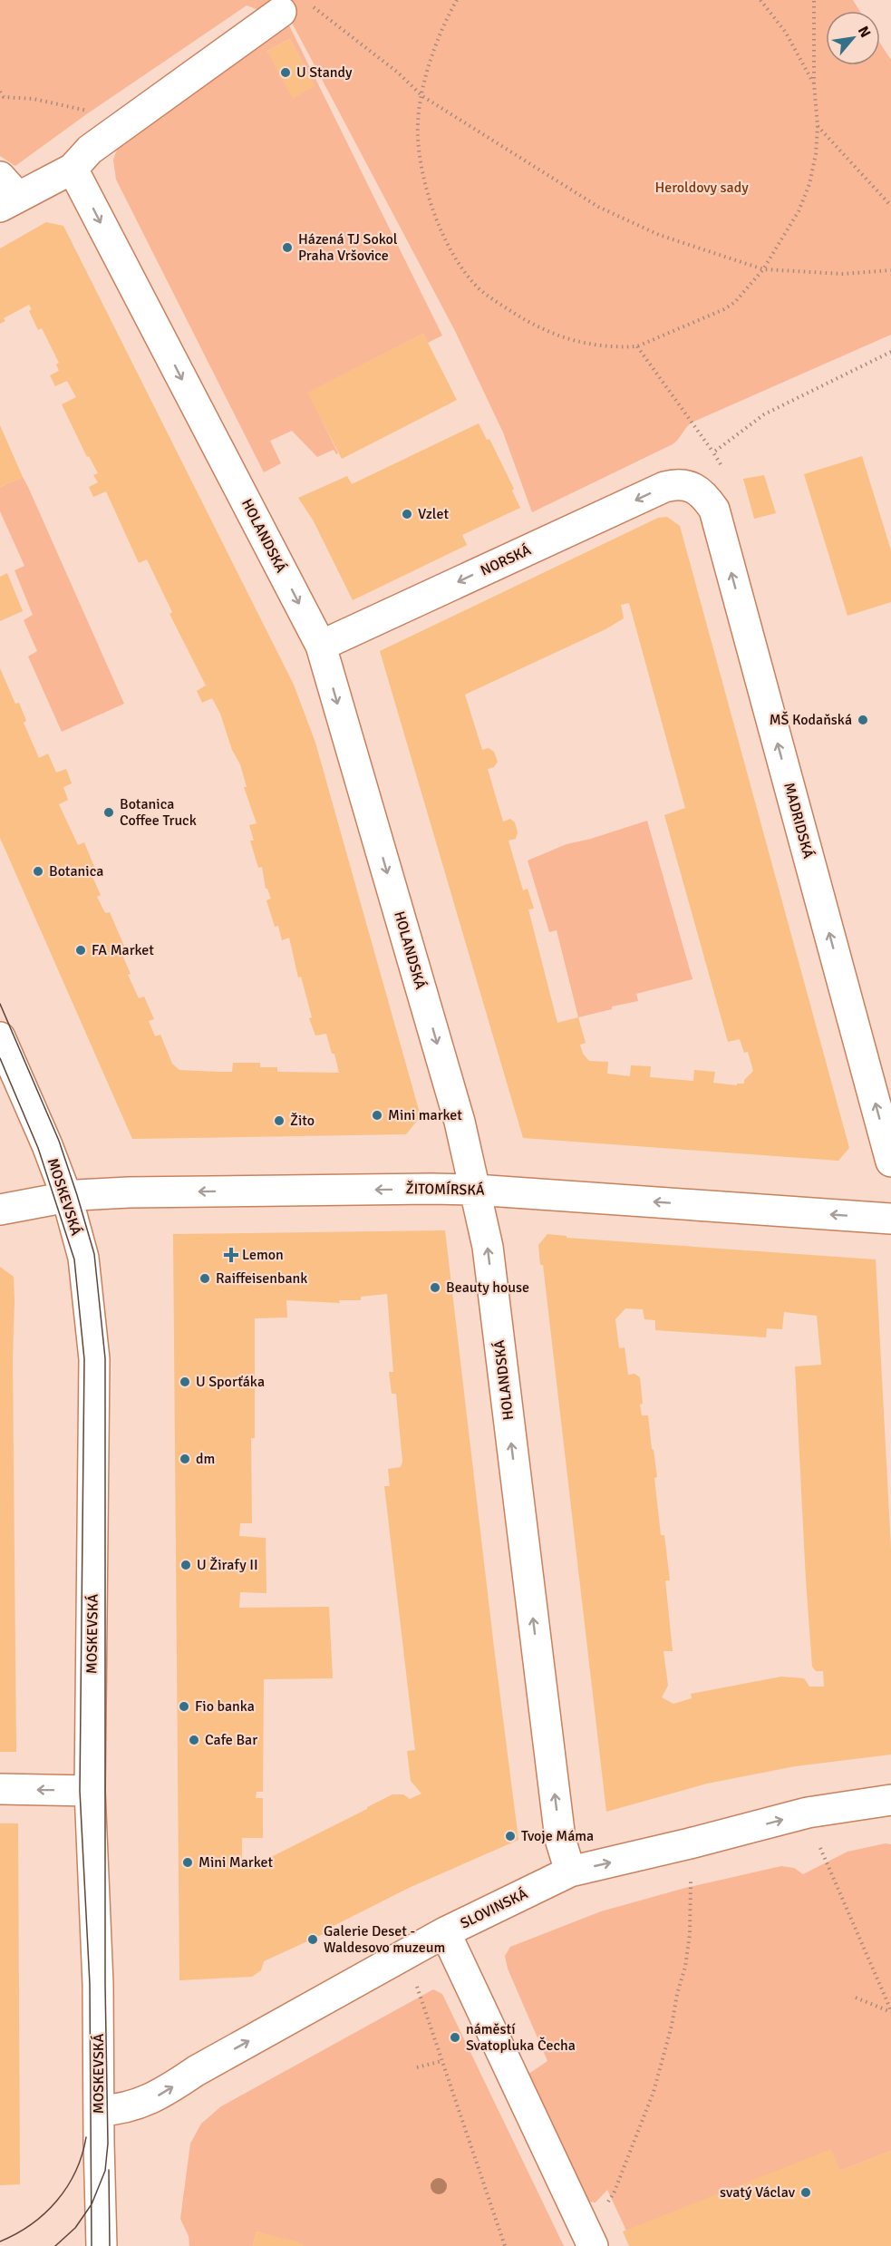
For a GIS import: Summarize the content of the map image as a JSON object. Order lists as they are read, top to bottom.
{
  "streets": {
    "street": [
      "HOLANDSKÁ",
      "NORSKÁ",
      "MADRIDSKÁ",
      "ŽITOMÍRSKÁ",
      "MOSKEVSKÁ",
      "SLOVINSKÁ"
    ]
  },
  "crossings": [
    ["HOLANDSKÁ", "NORSKÁ"],
    ["HOLANDSKÁ", "ŽITOMÍRSKÁ"],
    ["HOLANDSKÁ", "SLOVINSKÁ"],
    ["NORSKÁ", "MADRIDSKÁ"],
    ["ŽITOMÍRSKÁ", "MOSKEVSKÁ"],
    ["MOSKEVSKÁ", "SLOVINSKÁ"]
  ],
  "one_way": [
    "NORSKÁ",
    "MADRIDSKÁ",
    "ŽITOMÍRSKÁ",
    "SLOVINSKÁ"
  ],
  "parks": ["Heroldovy sady"],
  "places": {
    "other": [
      "U Standy",
      "Házená TJ Sokol Praha Vršovice",
      "Vzlet",
      "MŠ Kodaňská",
      "Botanica Coffee Truck",
      "Botanica",
      "FA Market",
      "Mini market",
      "Žito",
      "Raiffeisenbank",
      "Beauty house",
      "U Sporťáka",
      "dm",
      "U Žirafy II",
      "Fio banka",
      "Cafe Bar",
      "Tvoje Máma",
      "Mini Market",
      "Galerie Deset - Waldesovo muzeum",
      "náměstí Svatopluka Čecha",
      "svatý Václav"
    ],
    "health": ["Lemon"]
  },
  "north": "top right"
}
